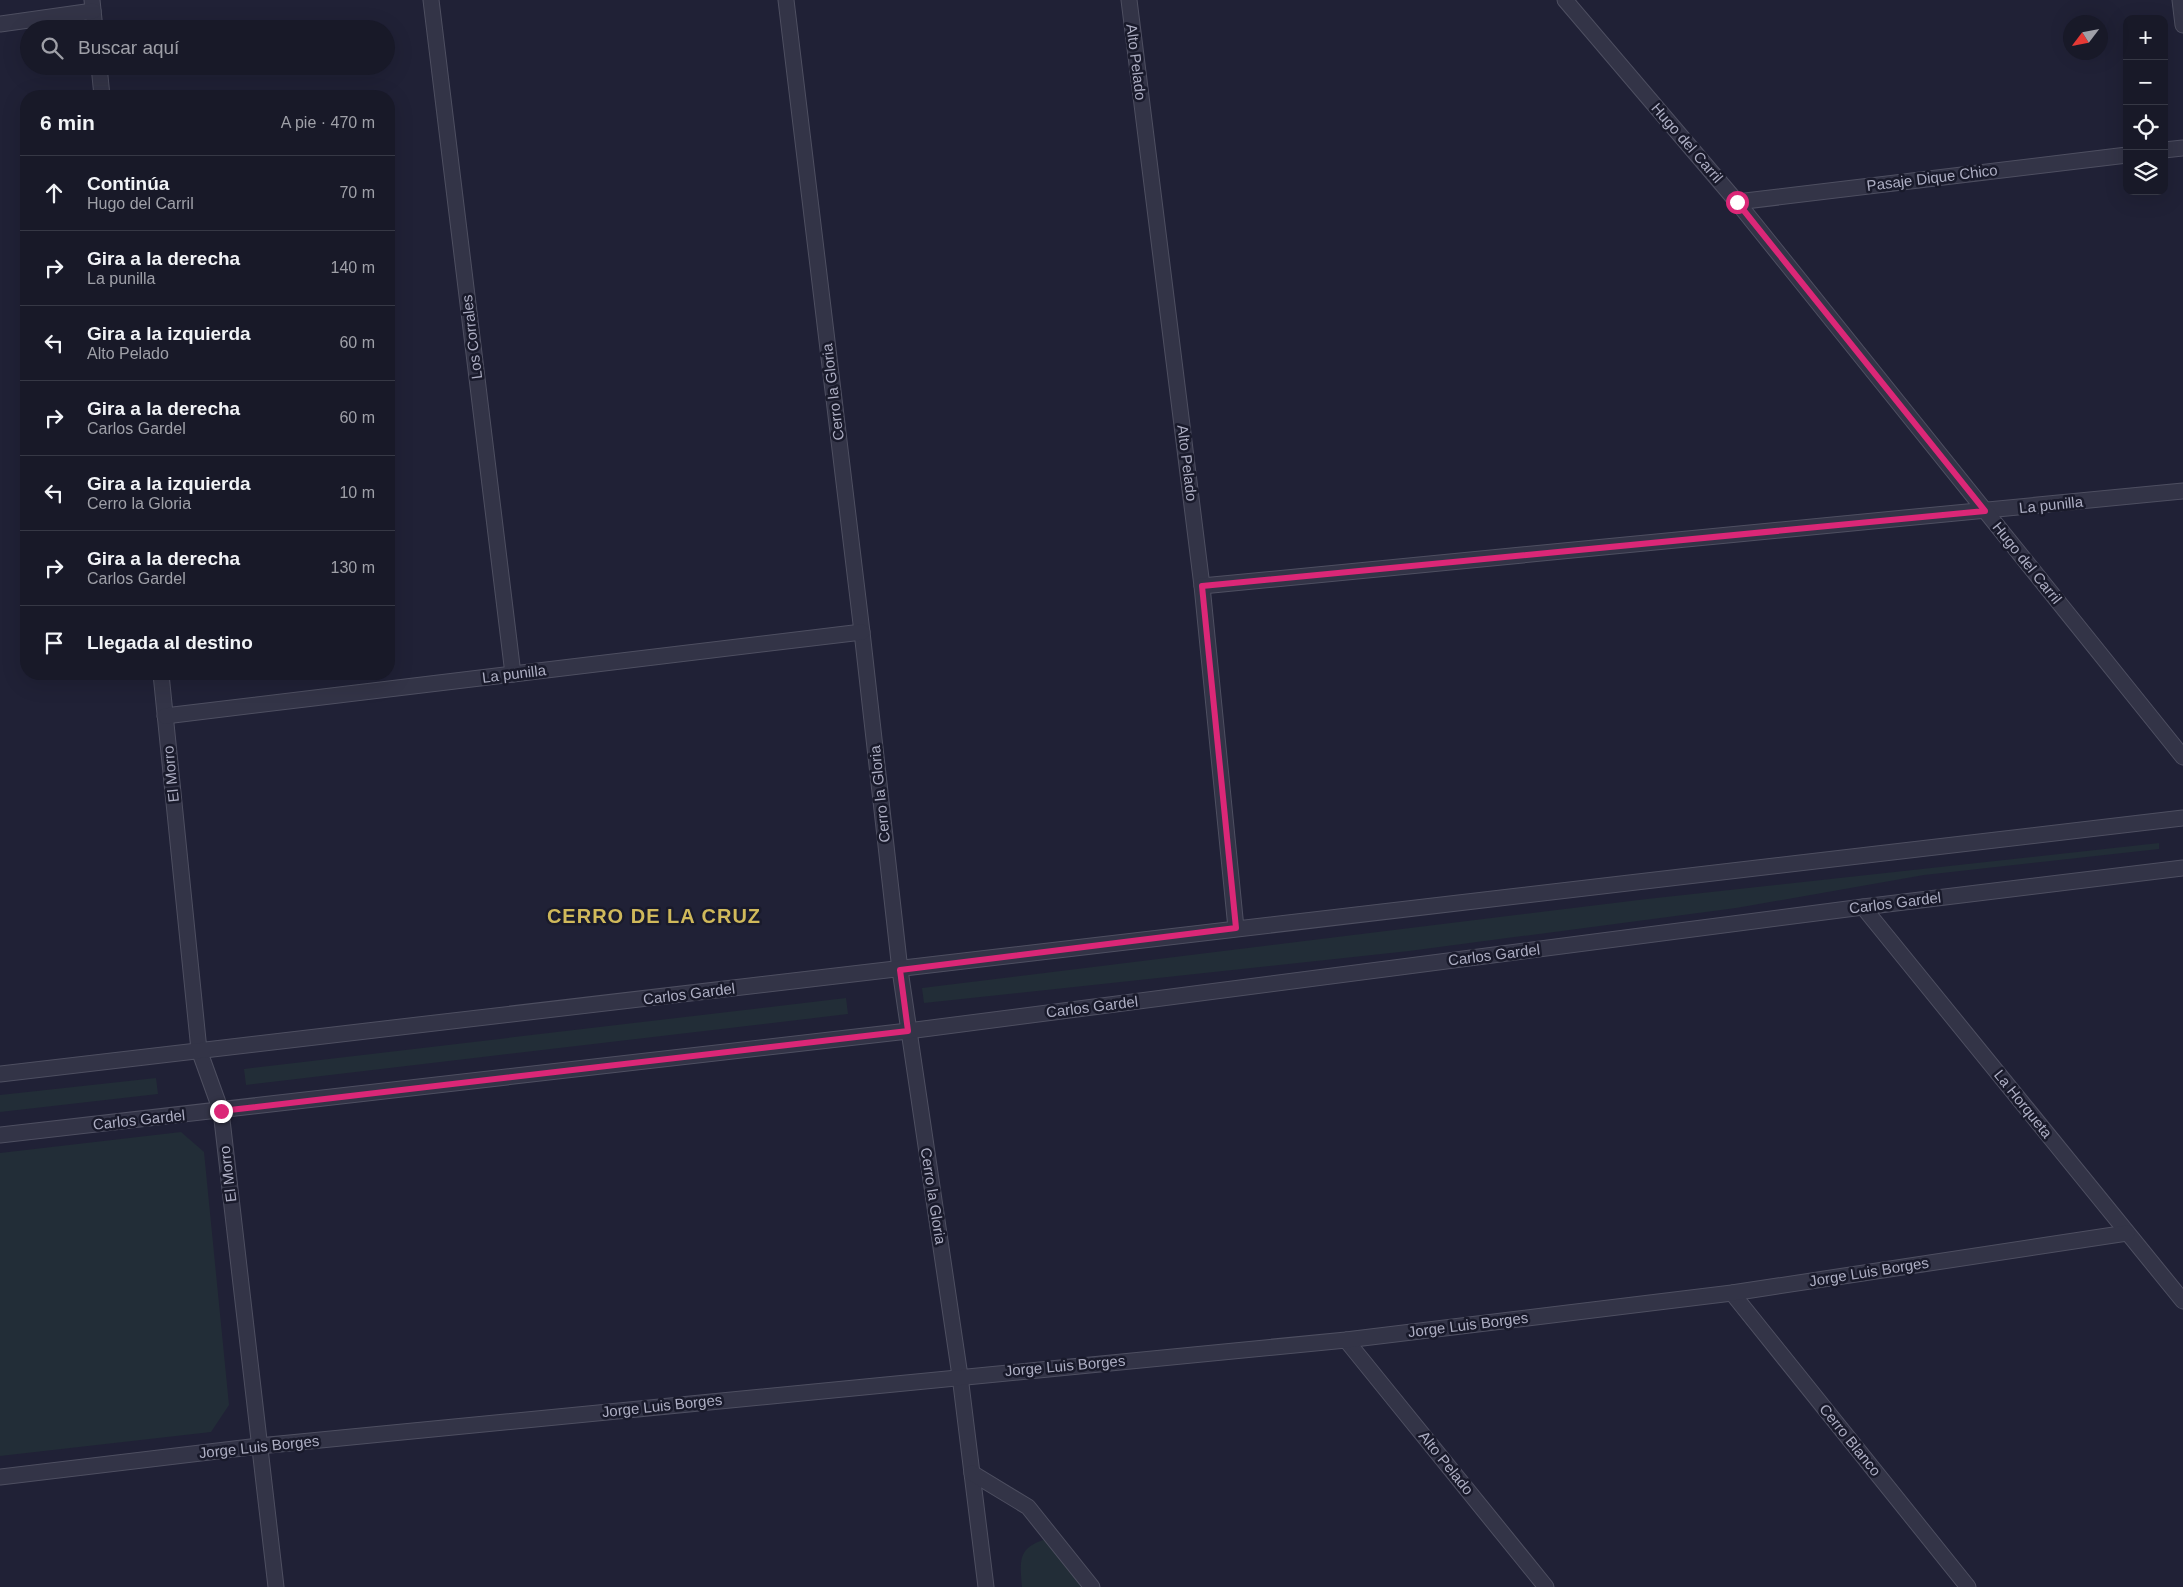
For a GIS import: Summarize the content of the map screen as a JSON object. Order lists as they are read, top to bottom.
{
  "streets": {
    "street": [
      "Alto Pelado",
      "Hugo del Carril",
      "Pasaje Dique Chico",
      "Los Corrales",
      "Cerro la Gloria",
      "La punilla",
      "El Morro",
      "Carlos Gardel",
      "La Horqueta",
      "Jorge Luis Borges",
      "Cerro Blanco"
    ]
  },
  "crossings": [
    ["Alto Pelado", "La punilla"],
    ["Alto Pelado", "Carlos Gardel"],
    ["Alto Pelado", "Jorge Luis Borges"],
    ["Hugo del Carril", "Pasaje Dique Chico"],
    ["Hugo del Carril", "La punilla"],
    ["Los Corrales", "La punilla"],
    ["Cerro la Gloria", "La punilla"],
    ["Cerro la Gloria", "Carlos Gardel"],
    ["Cerro la Gloria", "Jorge Luis Borges"],
    ["La punilla", "El Morro"],
    ["El Morro", "Carlos Gardel"],
    ["El Morro", "Jorge Luis Borges"],
    ["Carlos Gardel", "La Horqueta"],
    ["La Horqueta", "Jorge Luis Borges"],
    ["Jorge Luis Borges", "Cerro Blanco"]
  ],
  "districts": ["CERRO DE LA CRUZ"],
  "north": "bottom left",
  "page": {
    "map_buttons": ["+", "−"],
    "search": "Buscar aquí",
    "heading": ["6 min", "A pie · 470 m"],
    "list": [
      ["Continúa", "Hugo del Carril", "70 m"],
      ["Gira a la derecha", "La punilla", "140 m"],
      ["Gira a la izquierda", "Alto Pelado", "60 m"],
      ["Gira a la derecha", "Carlos Gardel", "60 m"],
      ["Gira a la izquierda", "Cerro la Gloria", "10 m"],
      ["Gira a la derecha", "Carlos Gardel", "130 m"],
      "Llegada al destino"
    ]
  }
}
